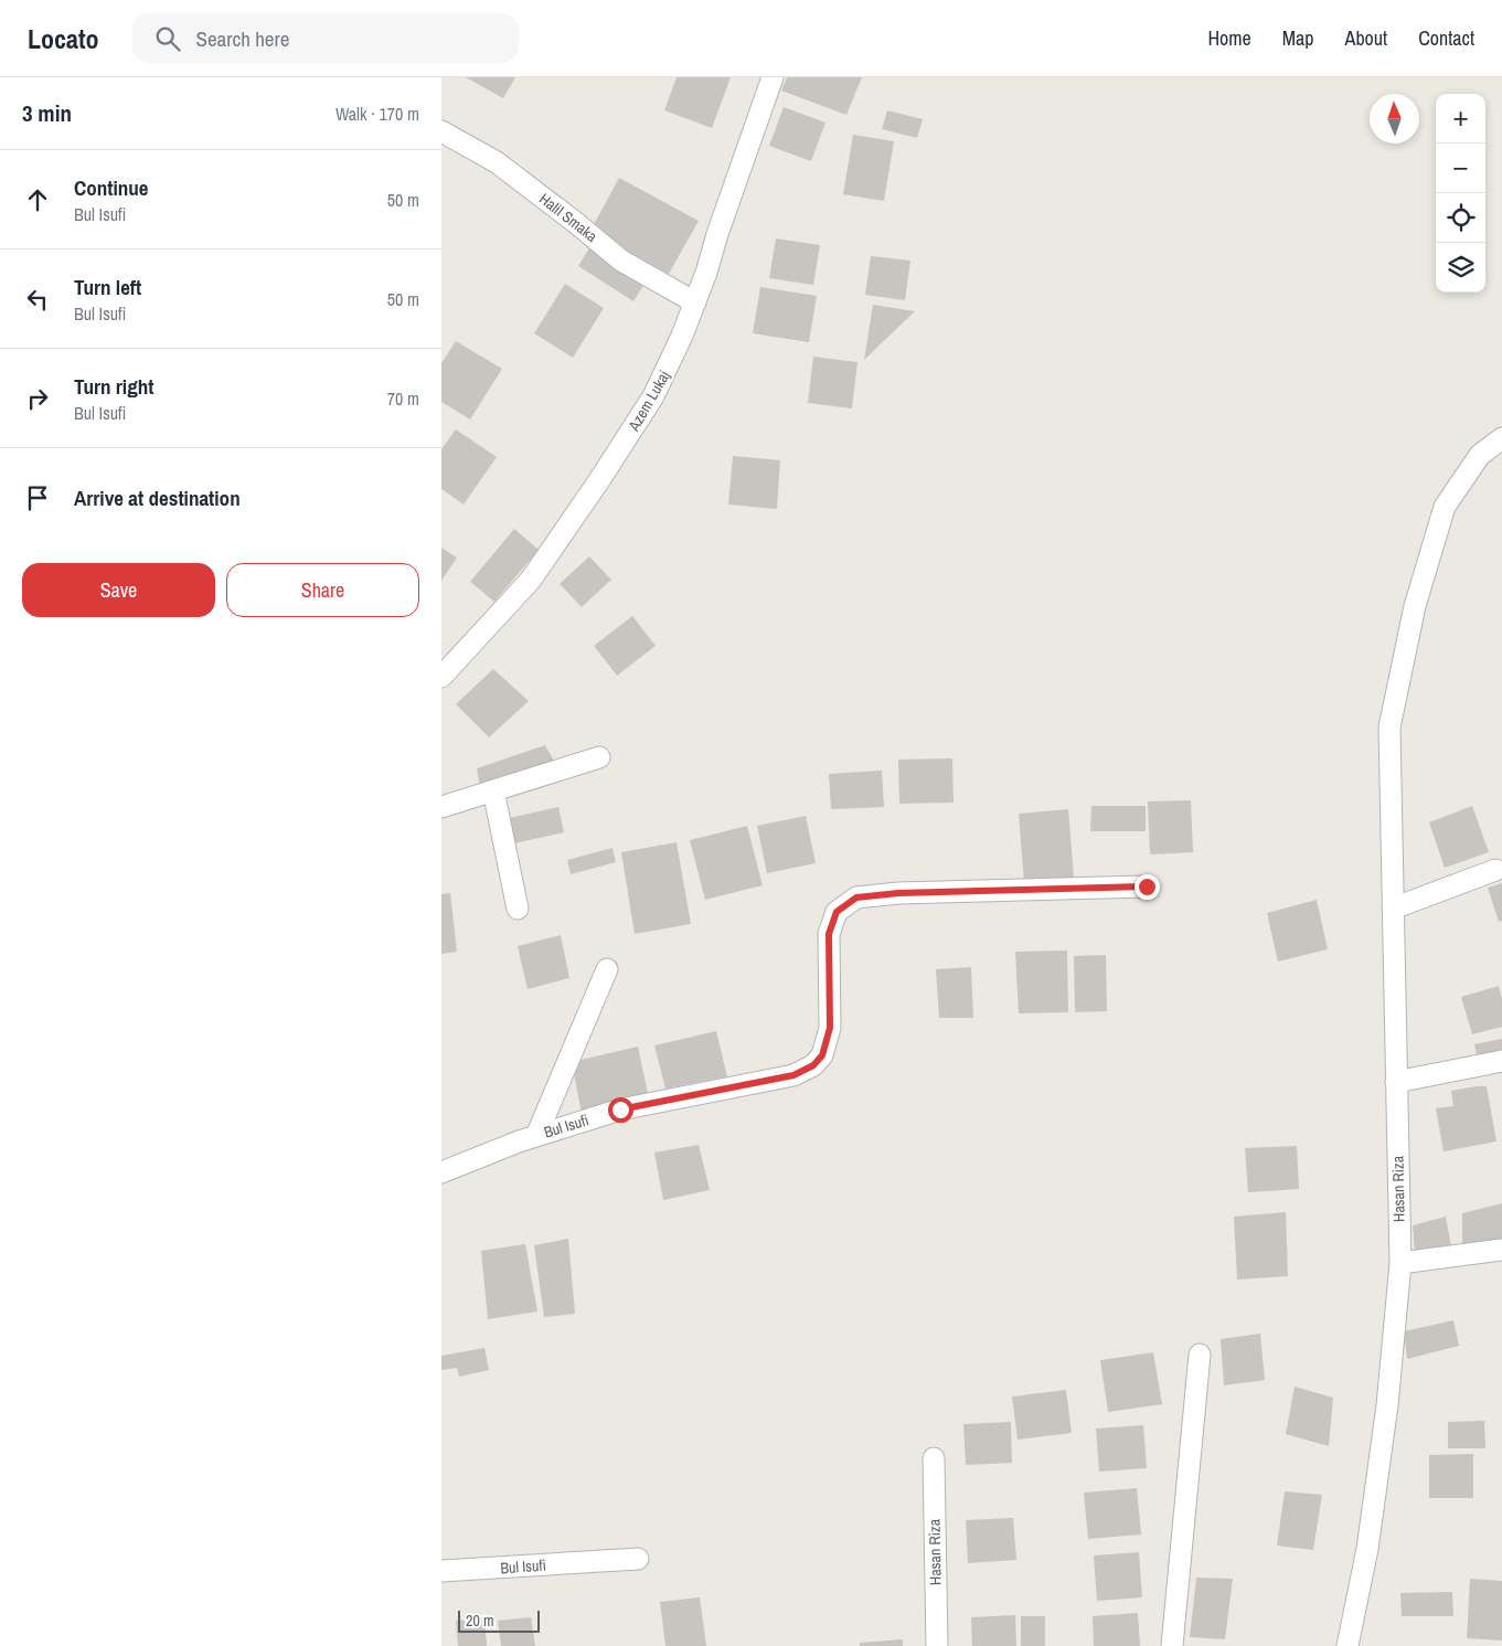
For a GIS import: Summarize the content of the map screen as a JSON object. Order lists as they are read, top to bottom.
{
  "streets": {
    "street": [
      "Halil Smaka",
      "Azem Lukaj",
      "Bul Isufi",
      "Hasan Riza"
    ]
  },
  "crossings": [
    ["Halil Smaka", "Azem Lukaj"]
  ],
  "scale_bar": "20 m",
  "north": "top",
  "page": {
    "header": "Locato",
    "search": "Search here",
    "nav": [
      "Home",
      "Map",
      "About",
      "Contact"
    ],
    "heading": ["3 min", "Walk · 170 m"],
    "map_buttons": ["+", "−"],
    "list": [
      ["Continue", "Bul Isufi", "50 m"],
      ["Turn left", "Bul Isufi", "50 m"],
      ["Turn right", "Bul Isufi", "70 m"],
      "Arrive at destination"
    ],
    "buttons": ["Save", "Share"],
    "scale": "20 m"
  }
}
